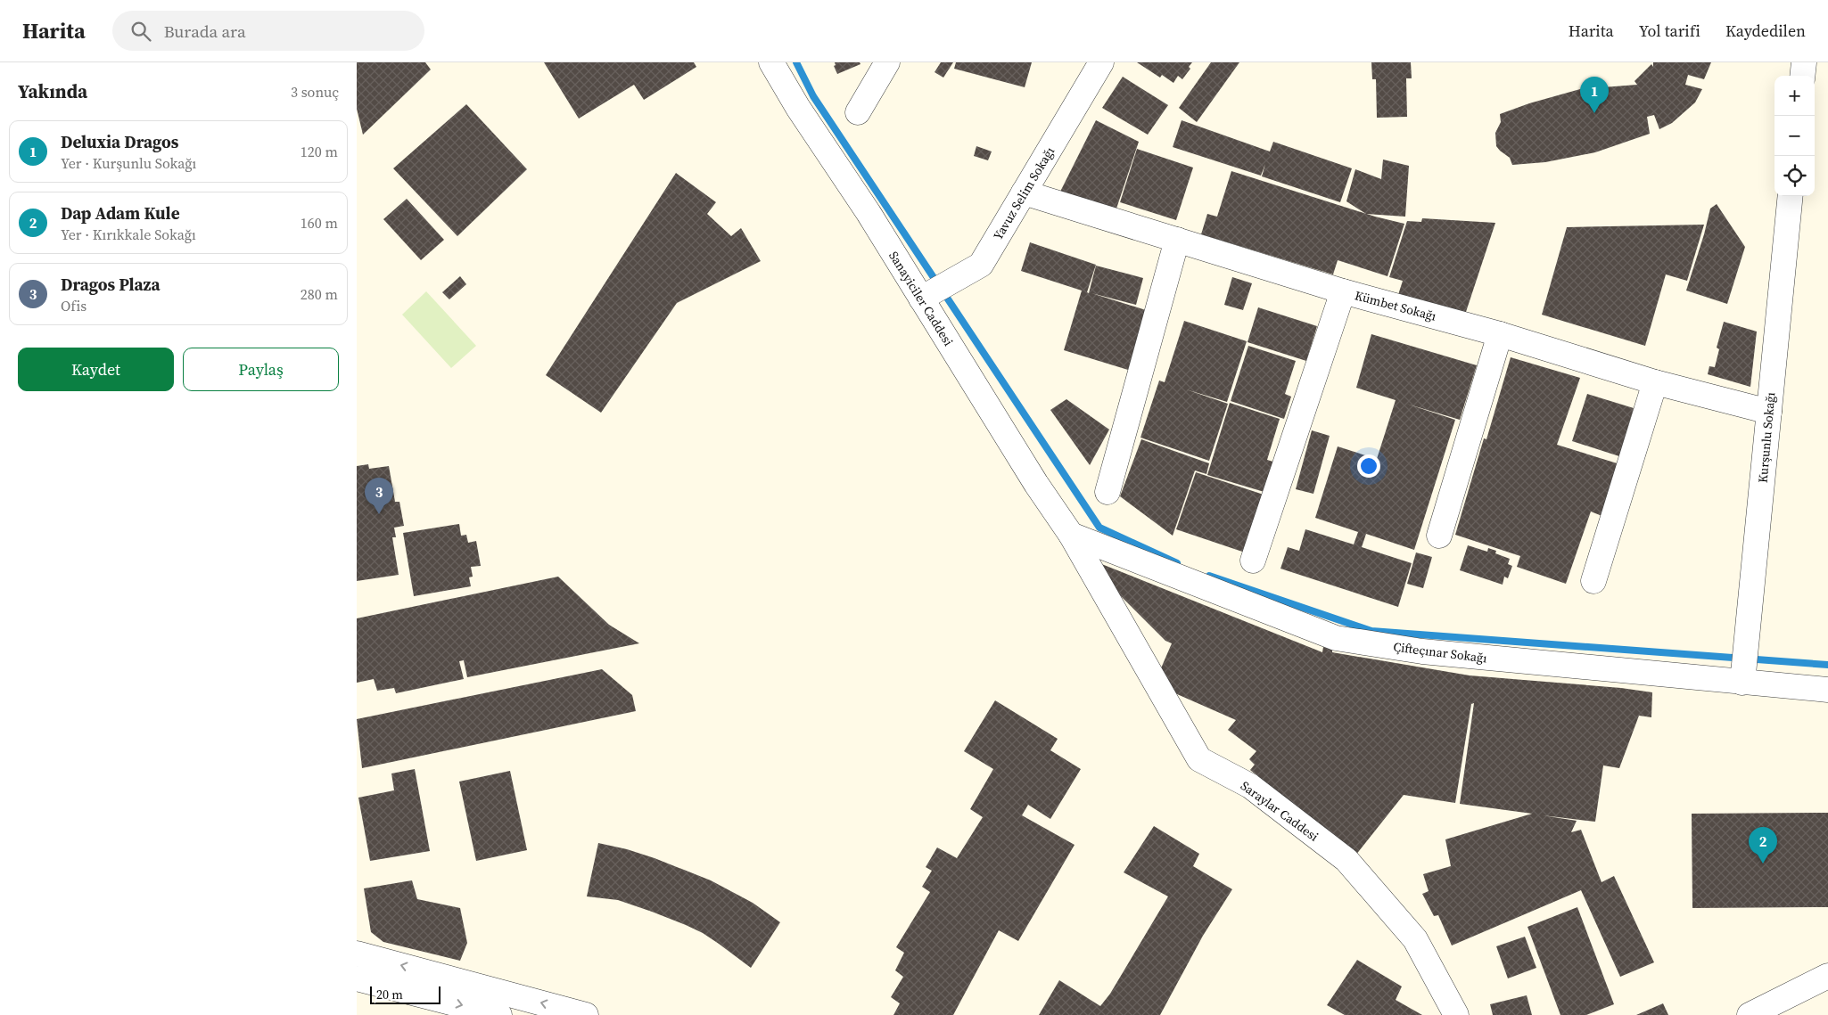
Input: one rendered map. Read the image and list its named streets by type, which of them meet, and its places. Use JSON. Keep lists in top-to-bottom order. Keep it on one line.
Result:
{"streets":{"street":["Yavuz Selim Sokağı","Sanayiciler Caddesi","Kümbet Sokağı","Kurşunlu Sokağı","Çifteçınar Sokağı","Saraylar Caddesi"]},"crossings":[["Yavuz Selim Sokağı","Sanayiciler Caddesi"],["Yavuz Selim Sokağı","Kümbet Sokağı"],["Sanayiciler Caddesi","Çifteçınar Sokağı"],["Sanayiciler Caddesi","Saraylar Caddesi"],["Kümbet Sokağı","Kurşunlu Sokağı"],["Kurşunlu Sokağı","Çifteçınar Sokağı"],["Çifteçınar Sokağı","Saraylar Caddesi"]],"scale_bar":"20 m","page":{"header":"Harita","search":"Burada ara","nav":["Harita","Yol tarifi","Kaydedilen"],"heading":["Yakında","3 sonuç"],"map_buttons":["+","−"],"pins":["1","3","2"],"list":[{"mark":"1","name":"Deluxia Dragos","note":"Yer · Kurşunlu Sokağı","value":"120 m"},{"mark":"2","name":"Dap Adam Kule","note":"Yer · Kırıkkale Sokağı","value":"160 m"},{"mark":"3","name":"Dragos Plaza","note":"Ofis","value":"280 m"}],"buttons":["Kaydet","Paylaş"],"scale":"20 m"}}
